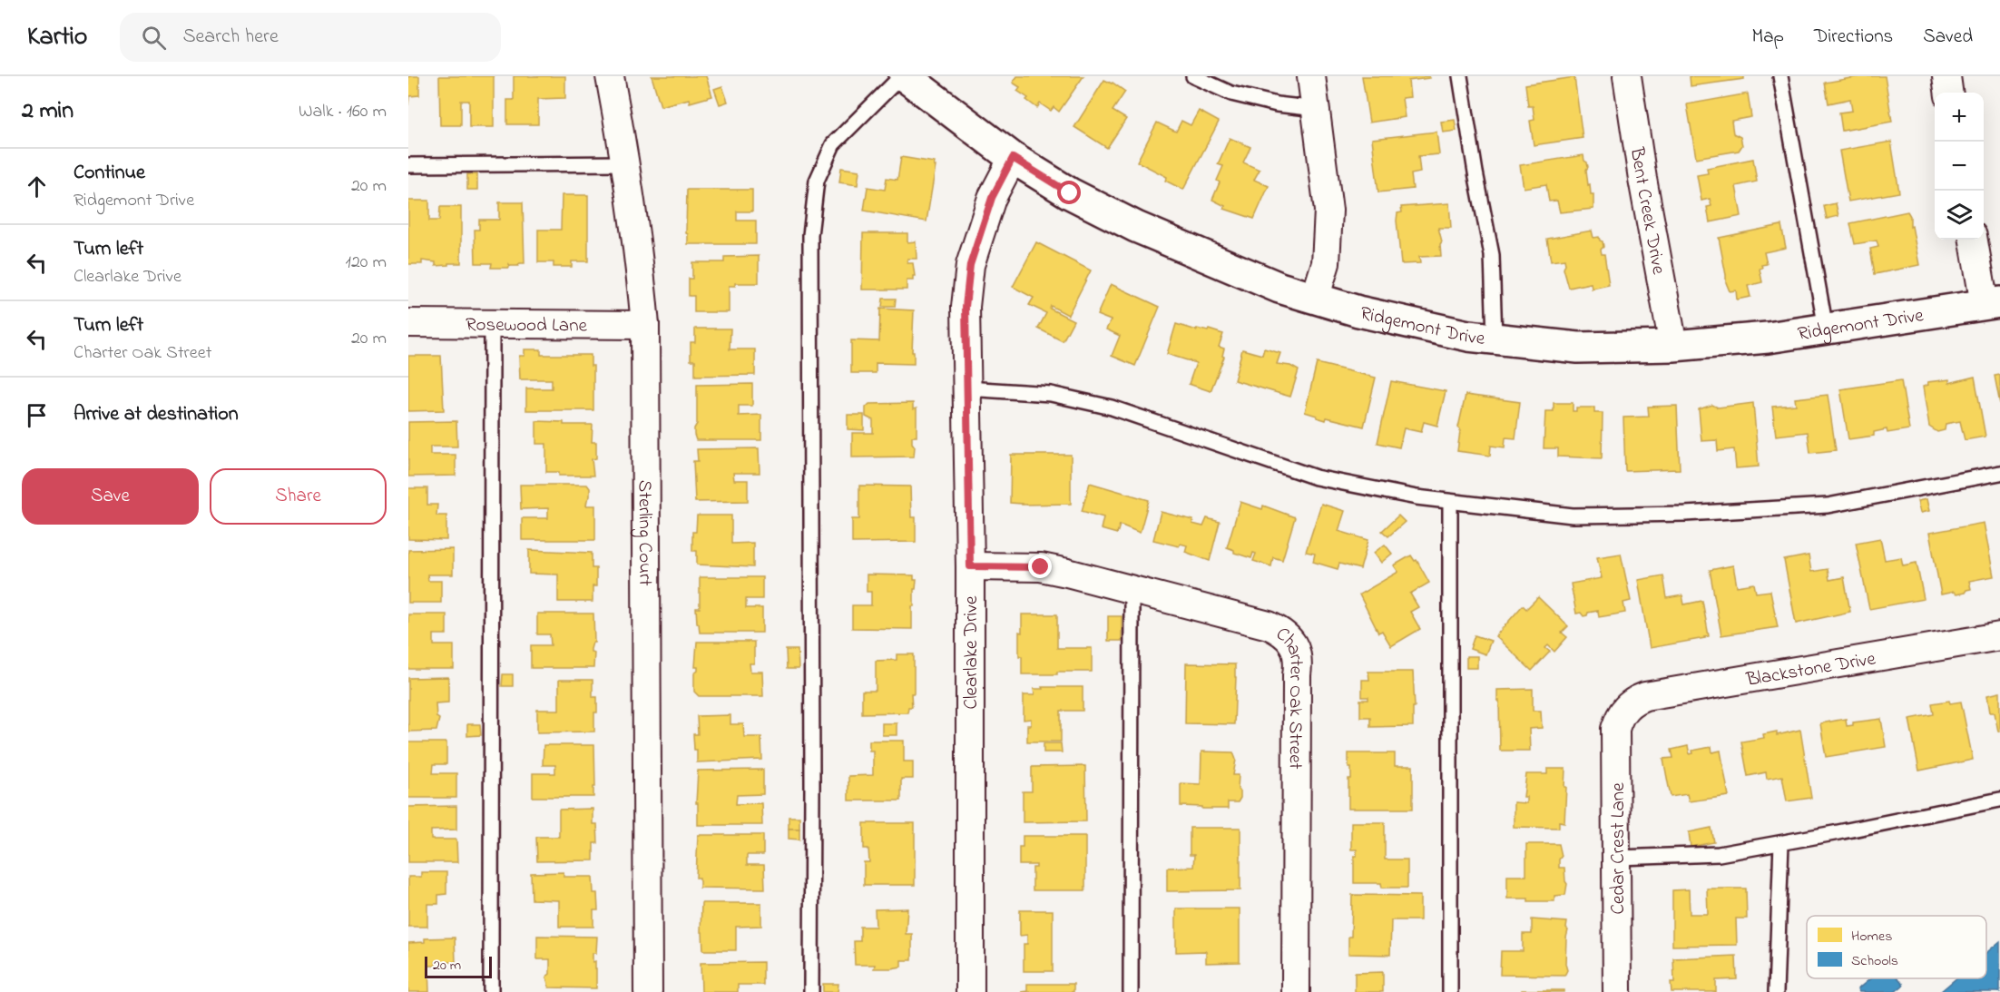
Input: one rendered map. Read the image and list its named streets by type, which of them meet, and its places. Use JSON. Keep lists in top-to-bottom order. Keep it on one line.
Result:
{"streets":{"street":["Bent Creek Drive","Rosewood Lane","Ridgemont Drive","Sterling Court","Clearlake Drive","Blackstone Drive","Charter Oak Street","Cedar Crest Lane"]},"crossings":[["Bent Creek Drive","Ridgemont Drive"],["Rosewood Lane","Sterling Court"],["Ridgemont Drive","Clearlake Drive"],["Clearlake Drive","Charter Oak Street"],["Blackstone Drive","Cedar Crest Lane"]],"legend":["Homes","Schools"],"scale_bar":"20 m","page":{"header":"Kartio","search":"Search here","nav":["Map","Directions","Saved"],"heading":["2 min","Walk · 160 m"],"map_buttons":["+","−"],"list":[["Continue","Ridgemont Drive","20 m"],["Turn left","Clearlake Drive","120 m"],["Turn left","Charter Oak Street","20 m"],"Arrive at destination"],"buttons":["Save","Share"],"scale":"20 m"}}
